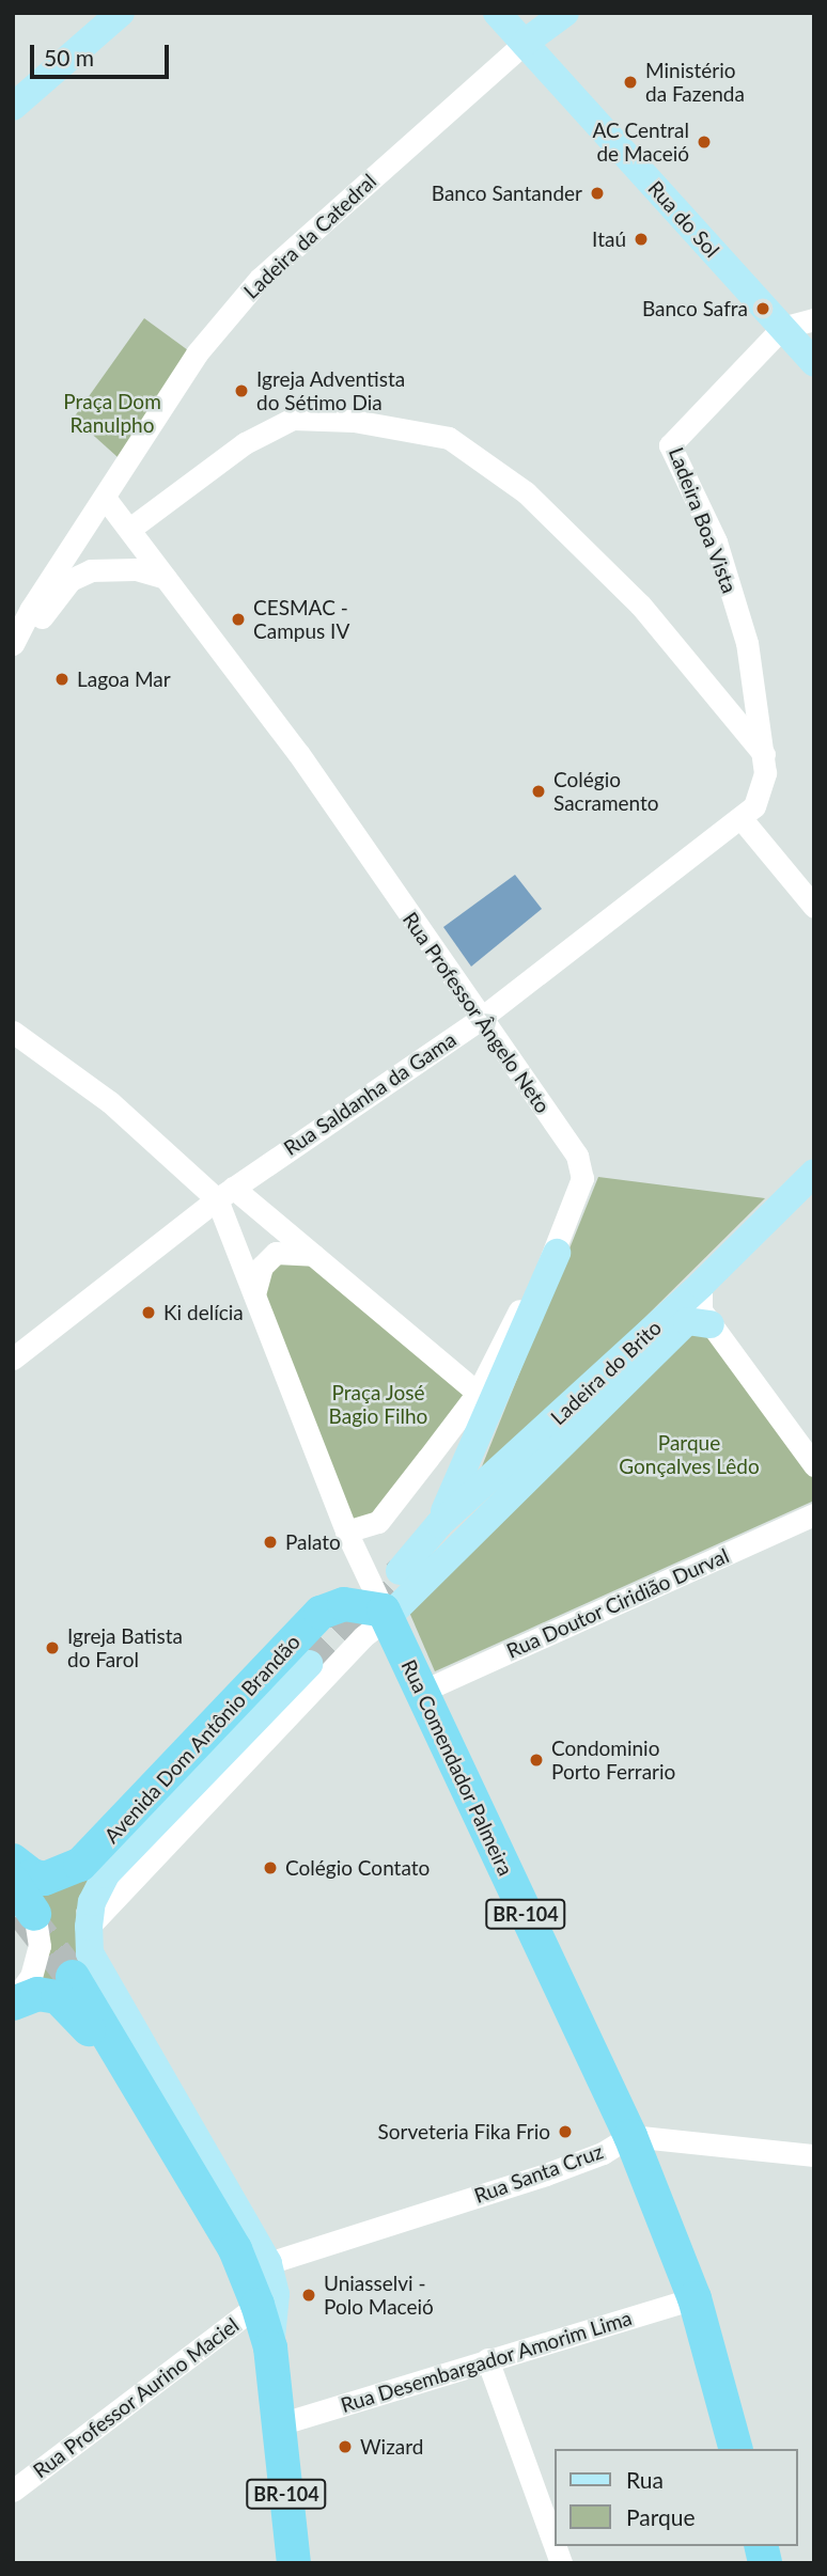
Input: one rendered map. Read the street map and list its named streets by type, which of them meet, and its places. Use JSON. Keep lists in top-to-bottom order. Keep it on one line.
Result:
{"streets":{"highway":["Avenida Dom Antônio Brandão","Rua Comendador Palmeira","BR-104"],"main road":["Rua do Sol","Ladeira do Brito"],"street":["Ladeira da Catedral","Ladeira Boa Vista","Rua Professor Ângelo Neto","Rua Saldanha da Gama","Rua Doutor Ciridião Durval","Rua Santa Cruz","Rua Desembargador Amorim Lima","Rua Professor Aurino Maciel"]},"crossings":[["Rua do Sol","Ladeira da Catedral"],["Rua do Sol","Ladeira Boa Vista"],["Ladeira da Catedral","Rua Professor Ângelo Neto"],["Ladeira Boa Vista","Rua Saldanha da Gama"],["Rua Professor Ângelo Neto","Rua Saldanha da Gama"],["Rua Professor Ângelo Neto","Rua Comendador Palmeira"],["Rua Saldanha da Gama","Rua Comendador Palmeira"],["Ladeira do Brito","Avenida Dom Antônio Brandão"],["Ladeira do Brito","Rua Comendador Palmeira"],["Rua Doutor Ciridião Durval","Rua Comendador Palmeira"],["Avenida Dom Antônio Brandão","Rua Comendador Palmeira"],["Rua Comendador Palmeira","Rua Santa Cruz"],["Rua Comendador Palmeira","Rua Desembargador Amorim Lima"],["BR-104","Rua Desembargador Amorim Lima"],["BR-104","Rua Professor Aurino Maciel"]],"parks":["Praça Dom Ranulpho","Praça José Bagio Filho","Parque Gonçalves Lêdo"],"places":["Ministério da Fazenda","AC Central de Maceió","Banco Santander","Itaú","Banco Safra","Igreja Adventista do Sétimo Dia","CESMAC - Campus IV","Lagoa Mar","Colégio Sacramento","Ki delícia","Palato","Igreja Batista do Farol","Condominio Porto Ferrario","Colégio Contato","Sorveteria Fika Frio","Uniasselvi - Polo Maceió","Wizard"],"legend":["Rua","Parque"],"scale_bar":"50 m"}
